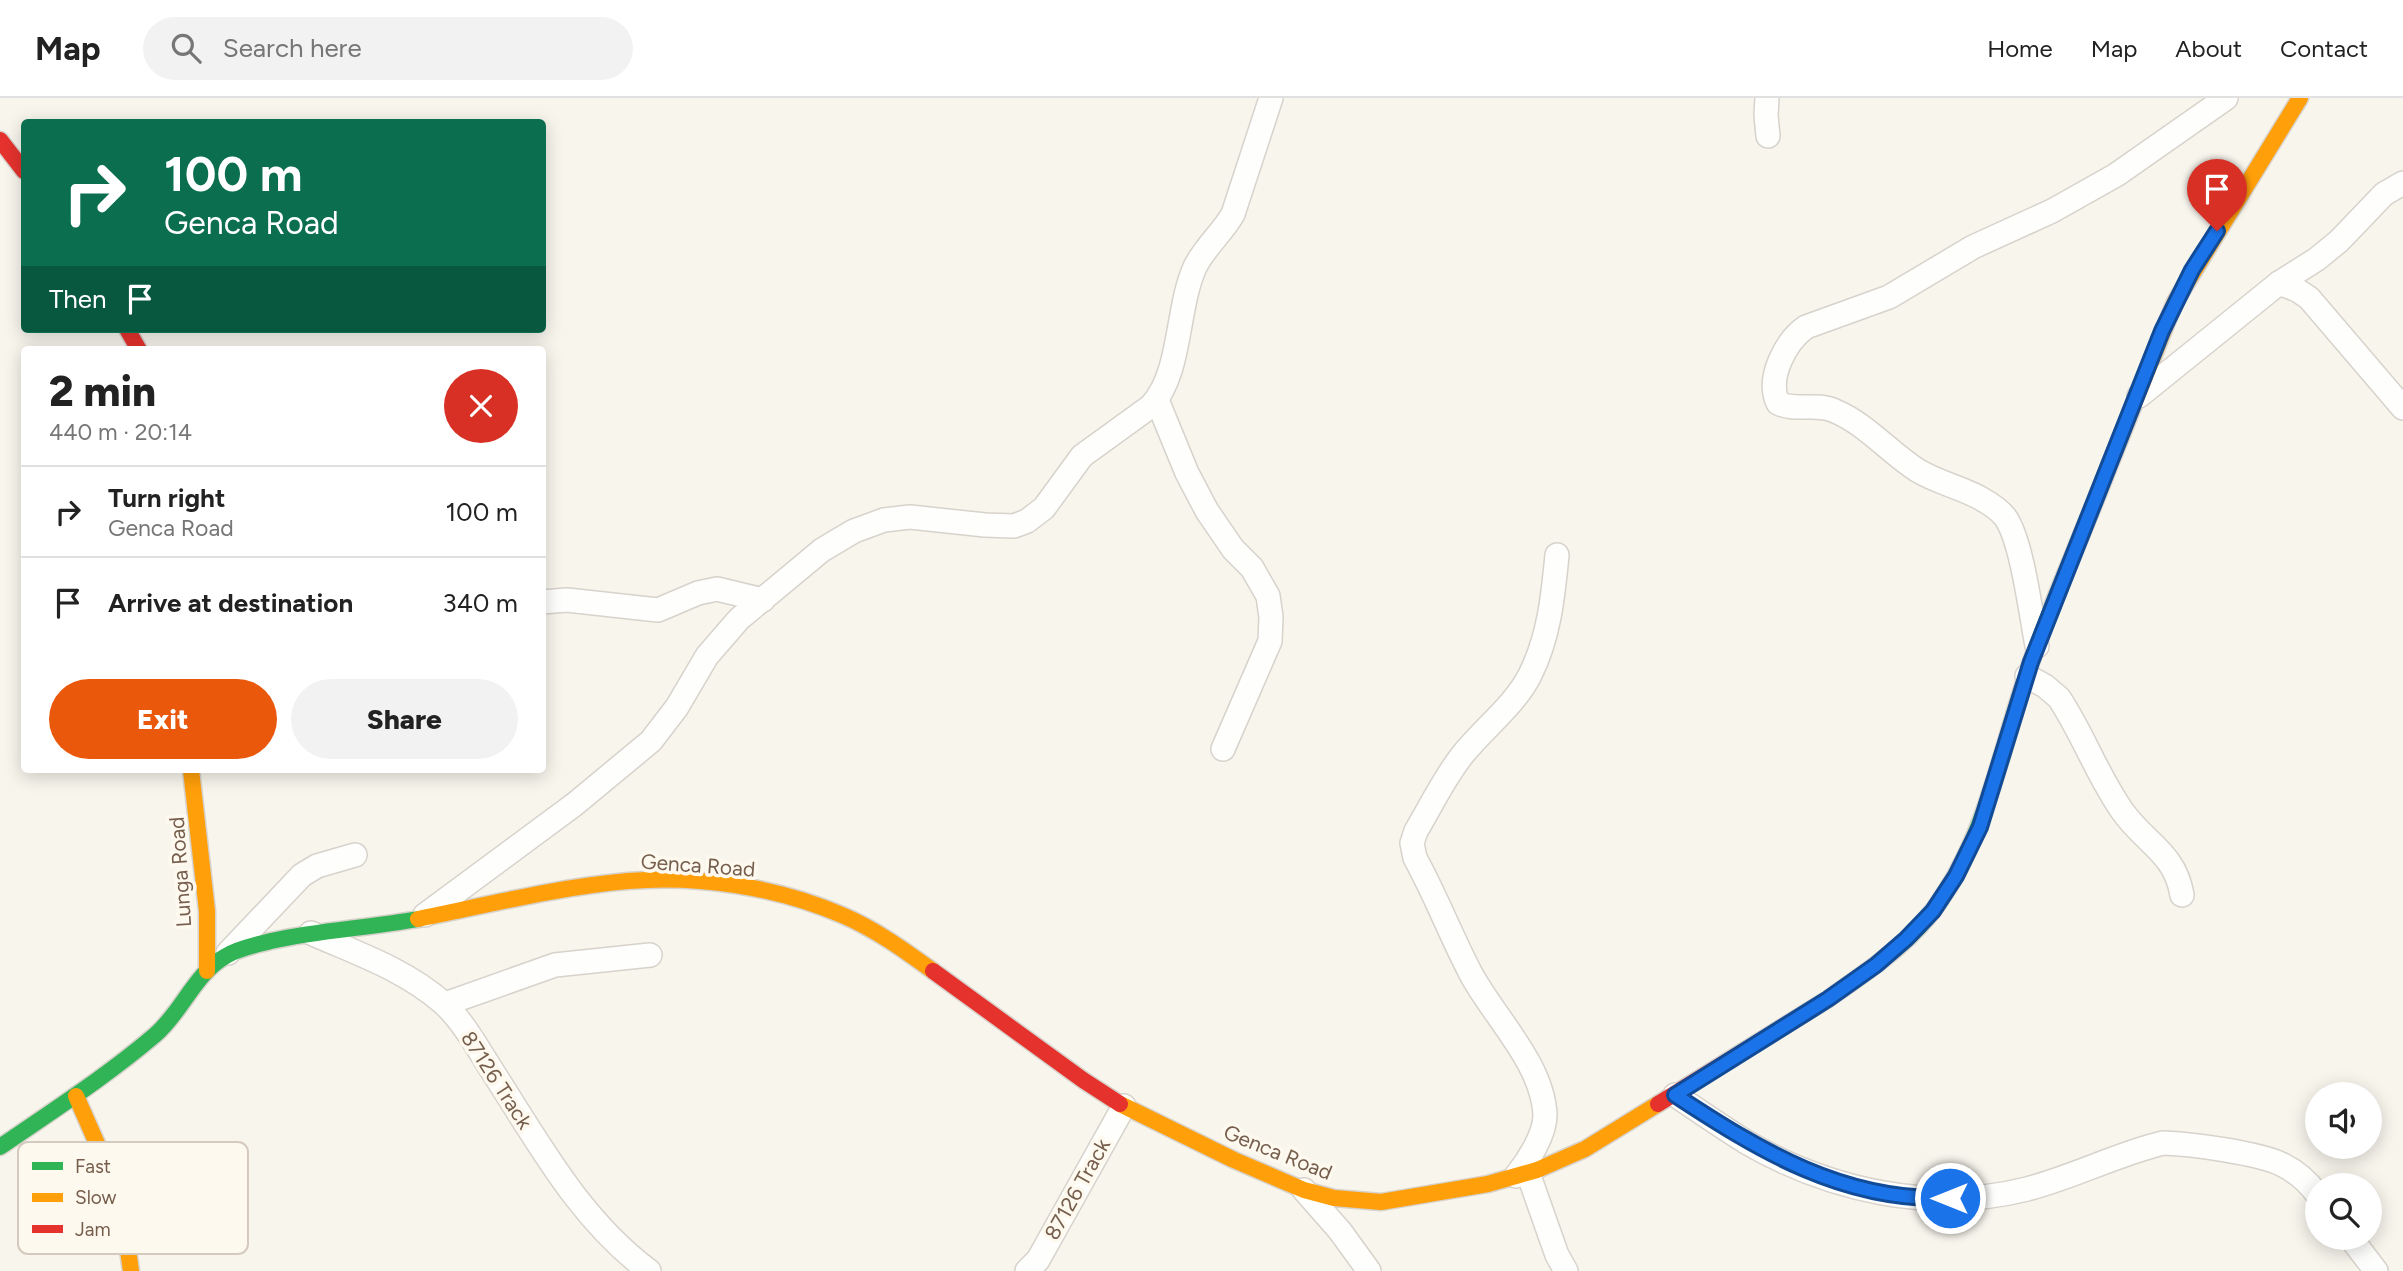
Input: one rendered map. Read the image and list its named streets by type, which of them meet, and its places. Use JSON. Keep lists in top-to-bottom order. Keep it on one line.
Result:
{"streets":{"street":["Genca Road","Lunga Road","87126 Track"]},"crossings":[["Genca Road","Lunga Road"],["Genca Road","87126 Track"]],"legend":["Fast","Slow","Jam"],"page":{"header":"Map","search":"Search here","nav":["Home","Map","About","Contact"],"turn":["100 m","Genca Road"],"then":"Then","heading":["2 min","440 m · 20:14"],"list":[{"name":"Turn right","note":"Genca Road","value":"100 m"},{"name":"Arrive at destination","value":"340 m"}],"buttons":["Exit","Share"]}}
